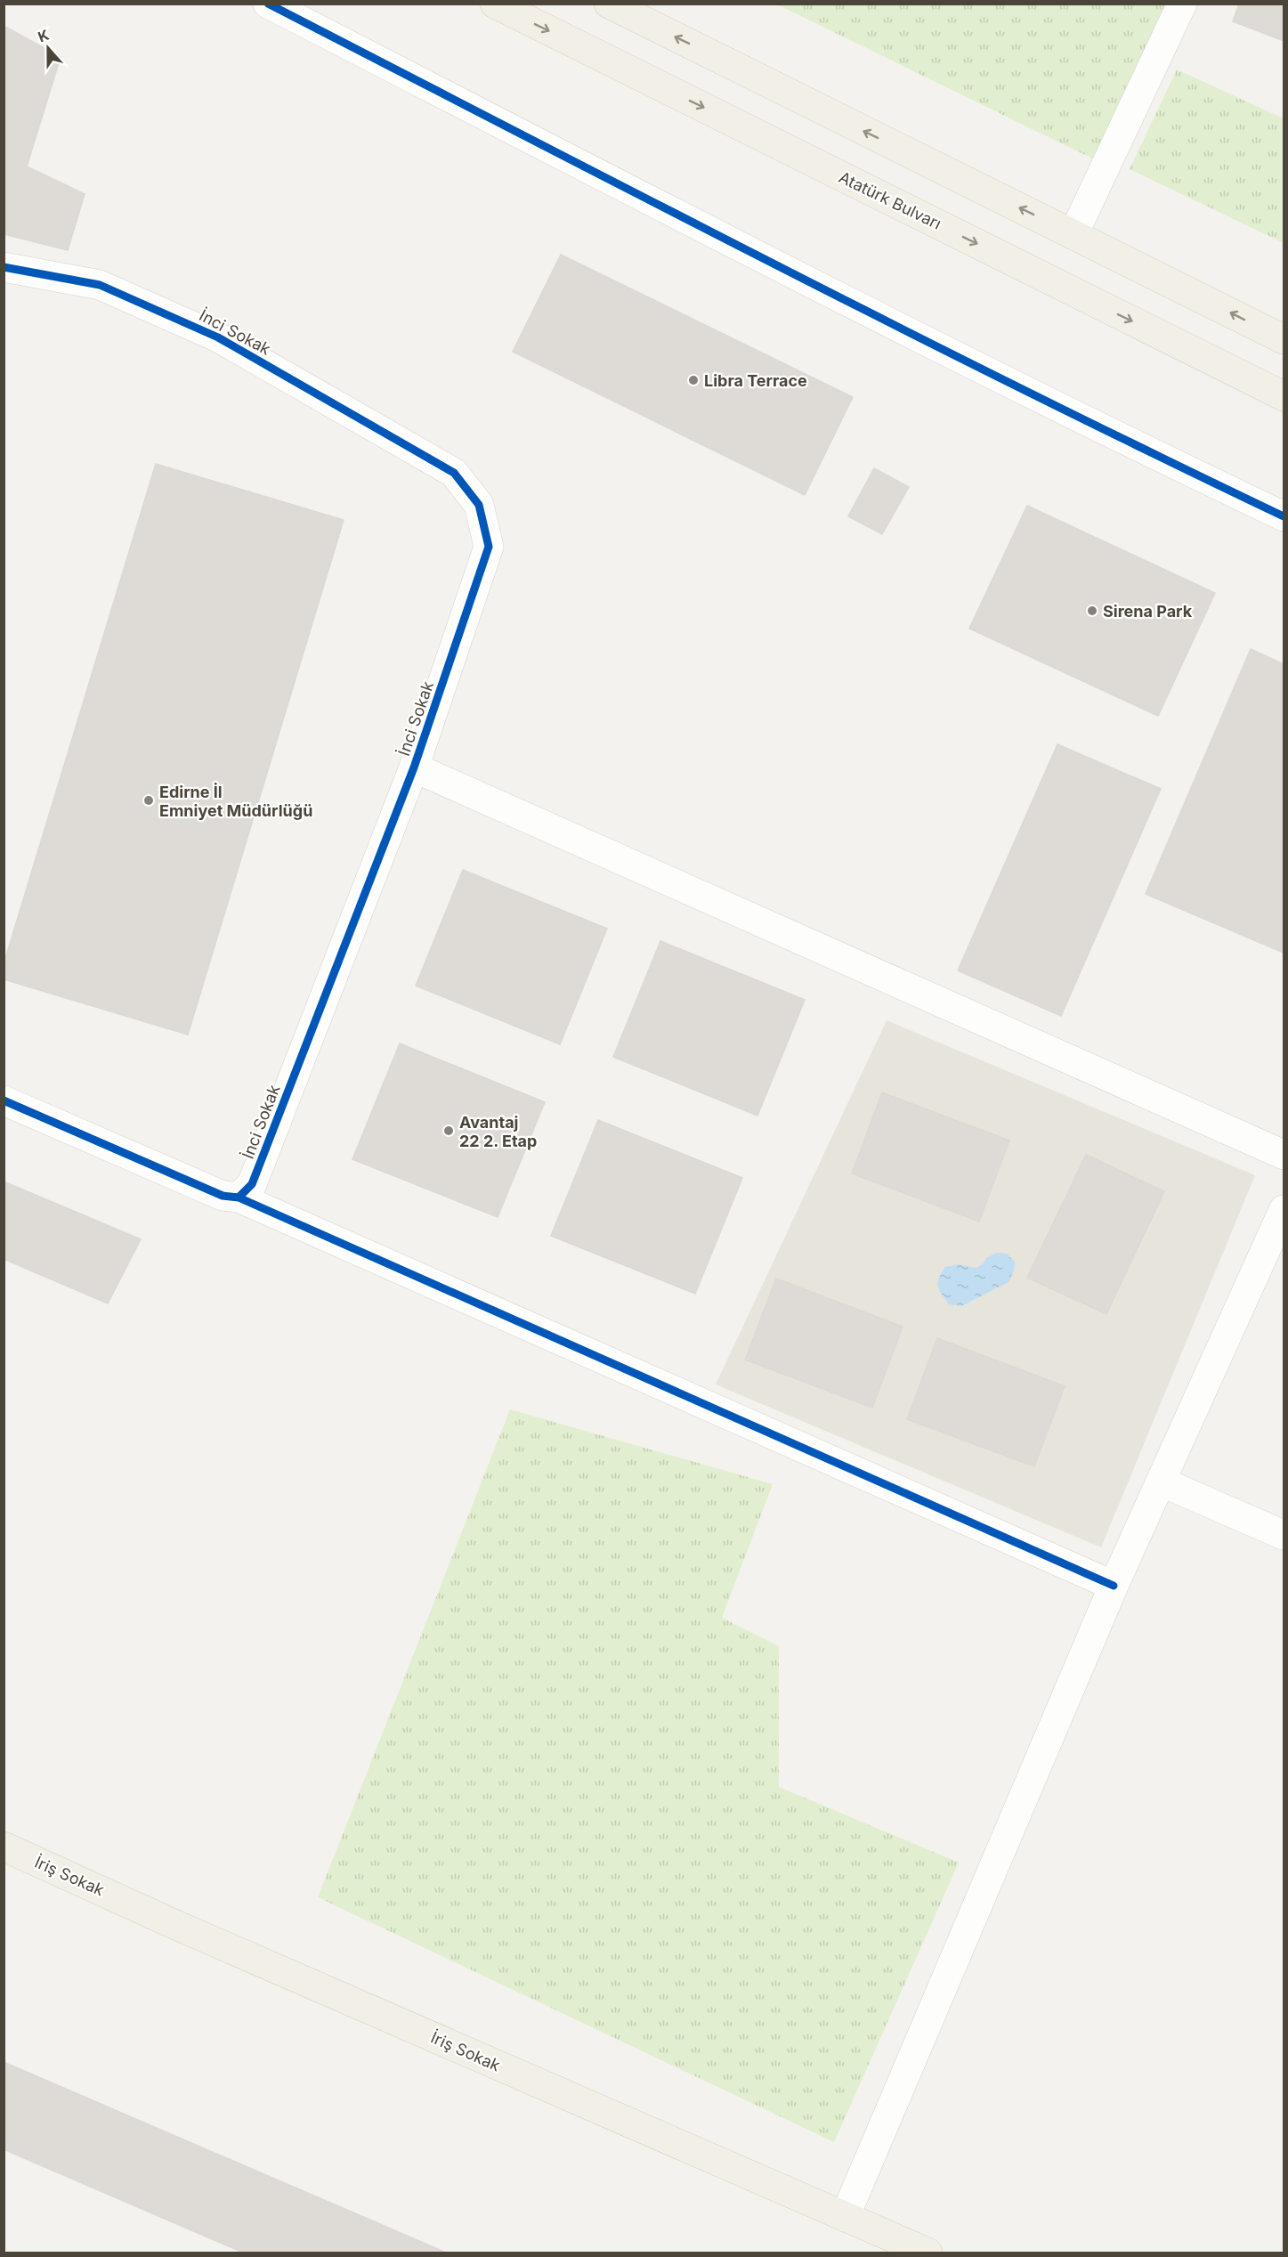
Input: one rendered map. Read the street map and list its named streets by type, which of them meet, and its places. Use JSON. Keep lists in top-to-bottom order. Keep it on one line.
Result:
{"streets":{"main road":["Atatürk Bulvarı","İriş Sokak"],"street":["İnci Sokak"]},"places":["Libra Terrace","Sirena Park","Edirne İl Emniyet Müdürlüğü","Avantaj 22 2. Etap"],"north":"top"}
